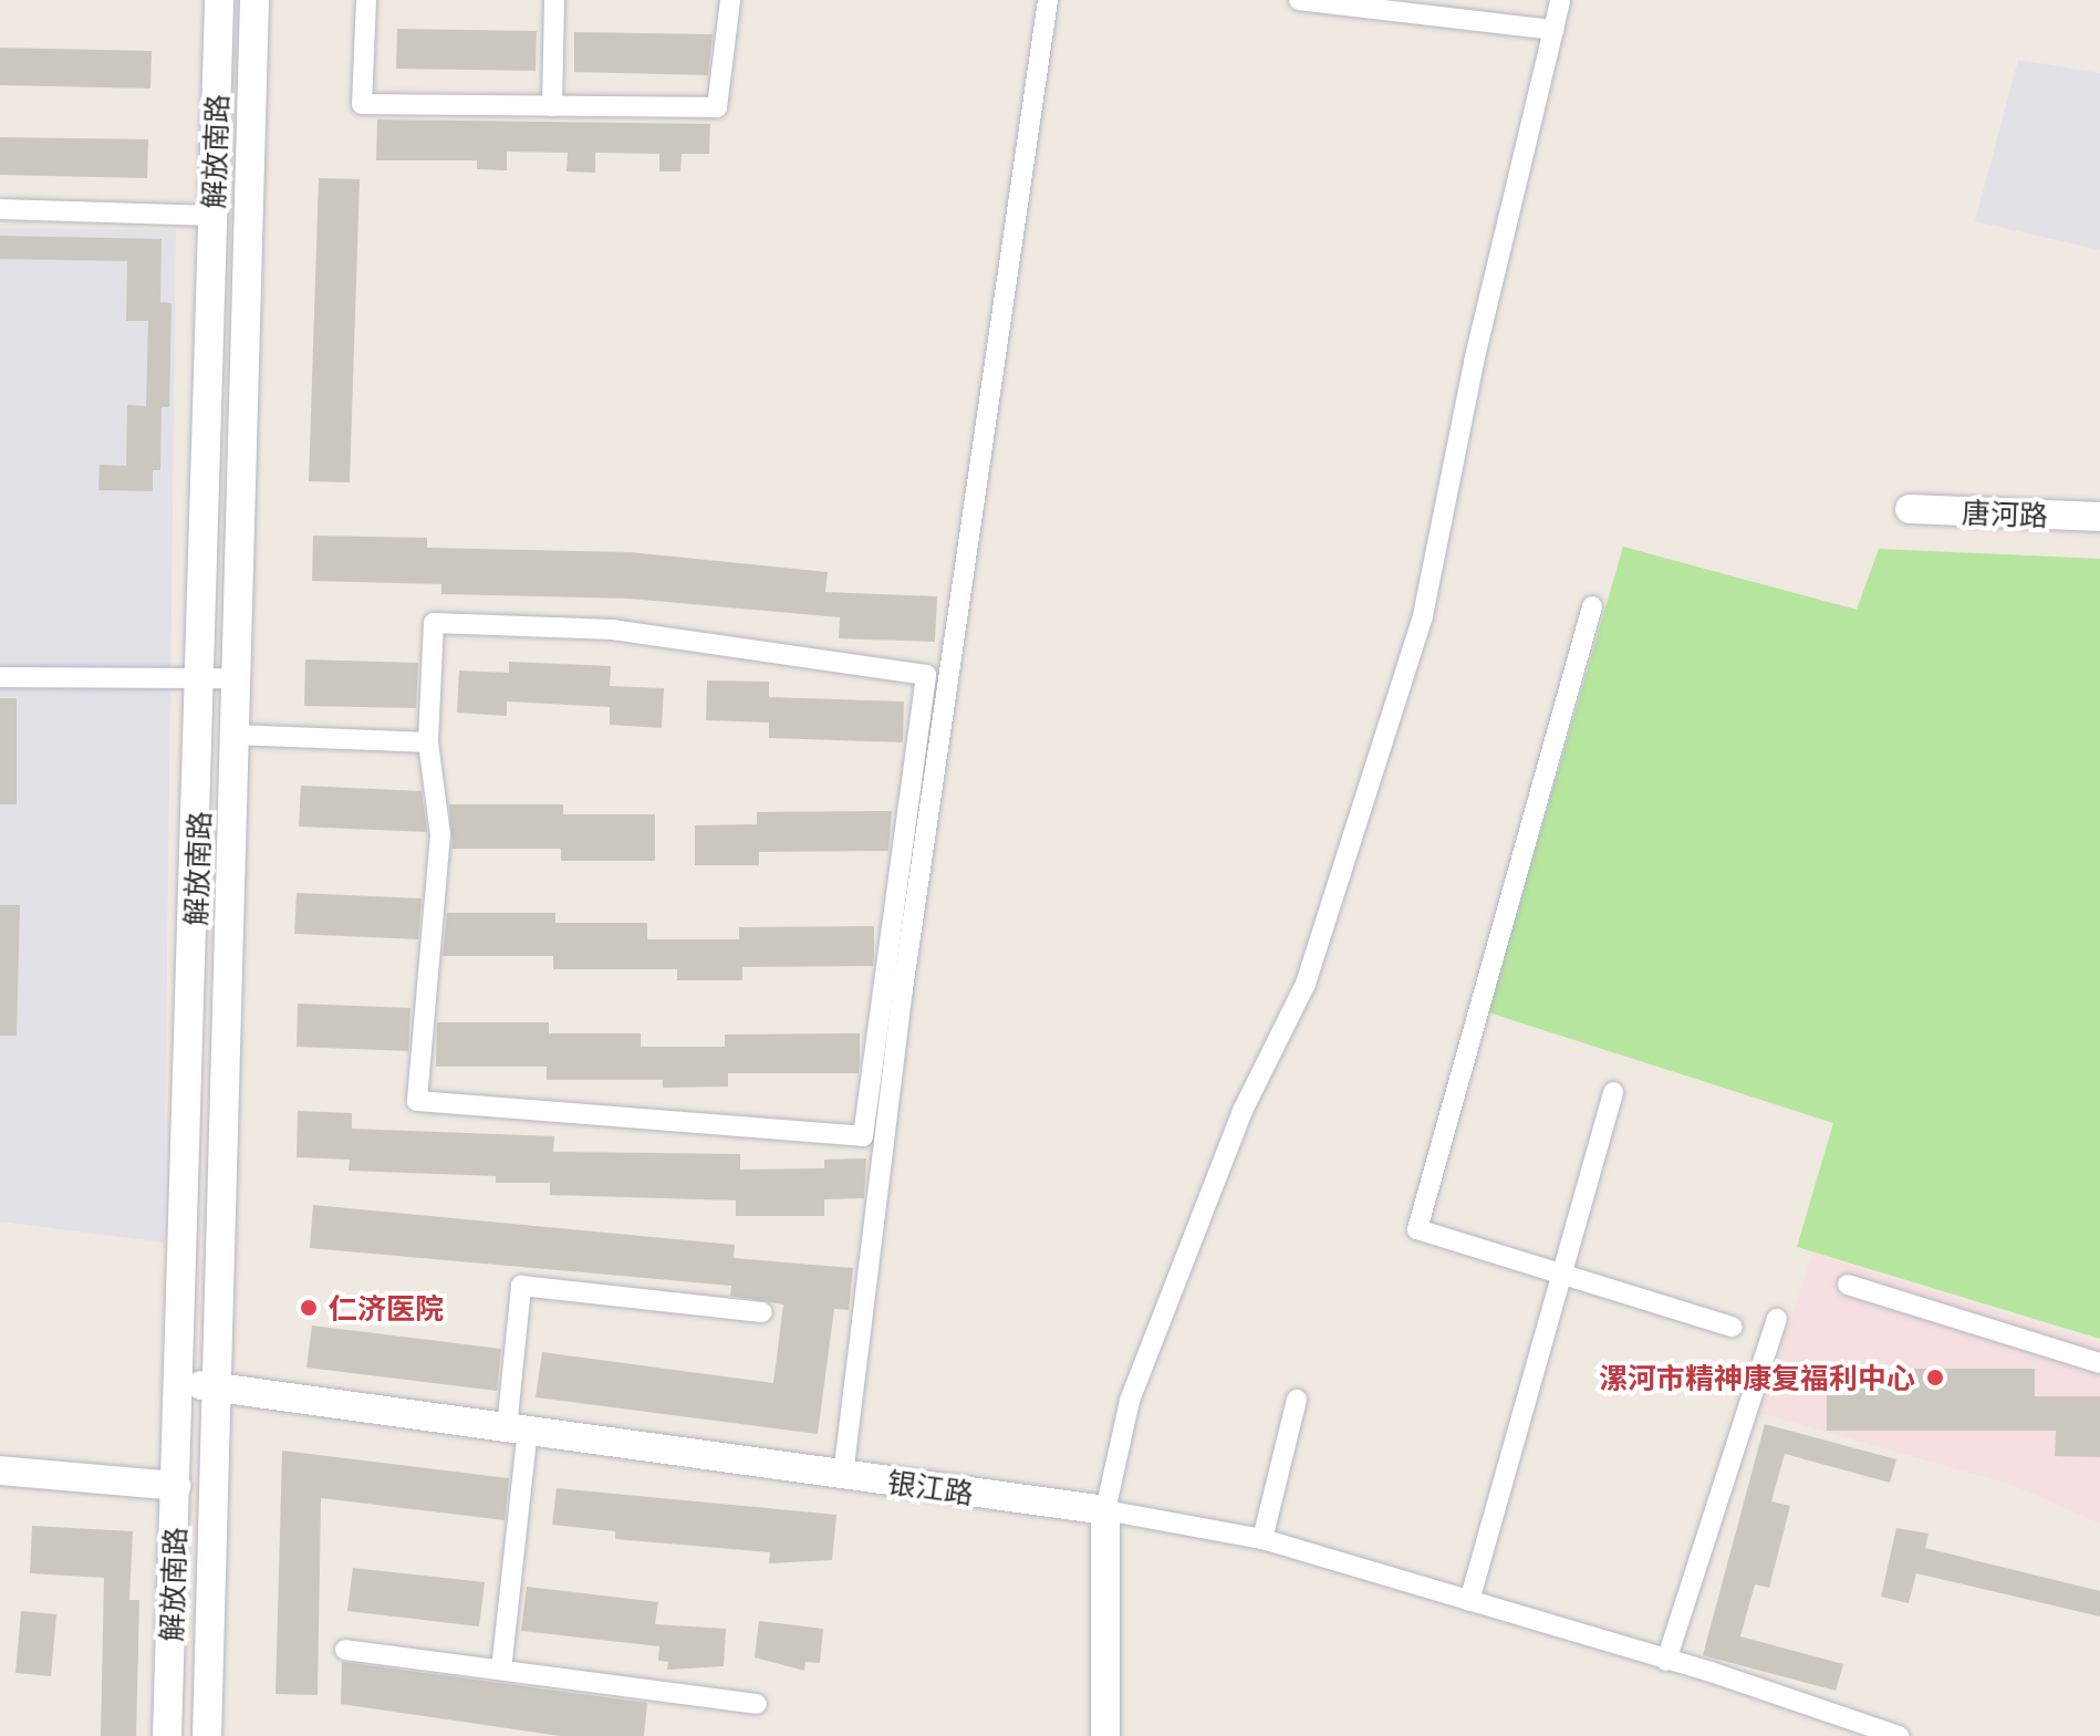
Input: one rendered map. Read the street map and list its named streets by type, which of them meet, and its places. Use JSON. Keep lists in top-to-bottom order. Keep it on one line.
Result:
{"streets":{"main road":["解放南路","唐河路","银江路"]},"crossings":[["解放南路","银江路"]],"places":["仁济医院","漯河市精神康复福利中心"]}
